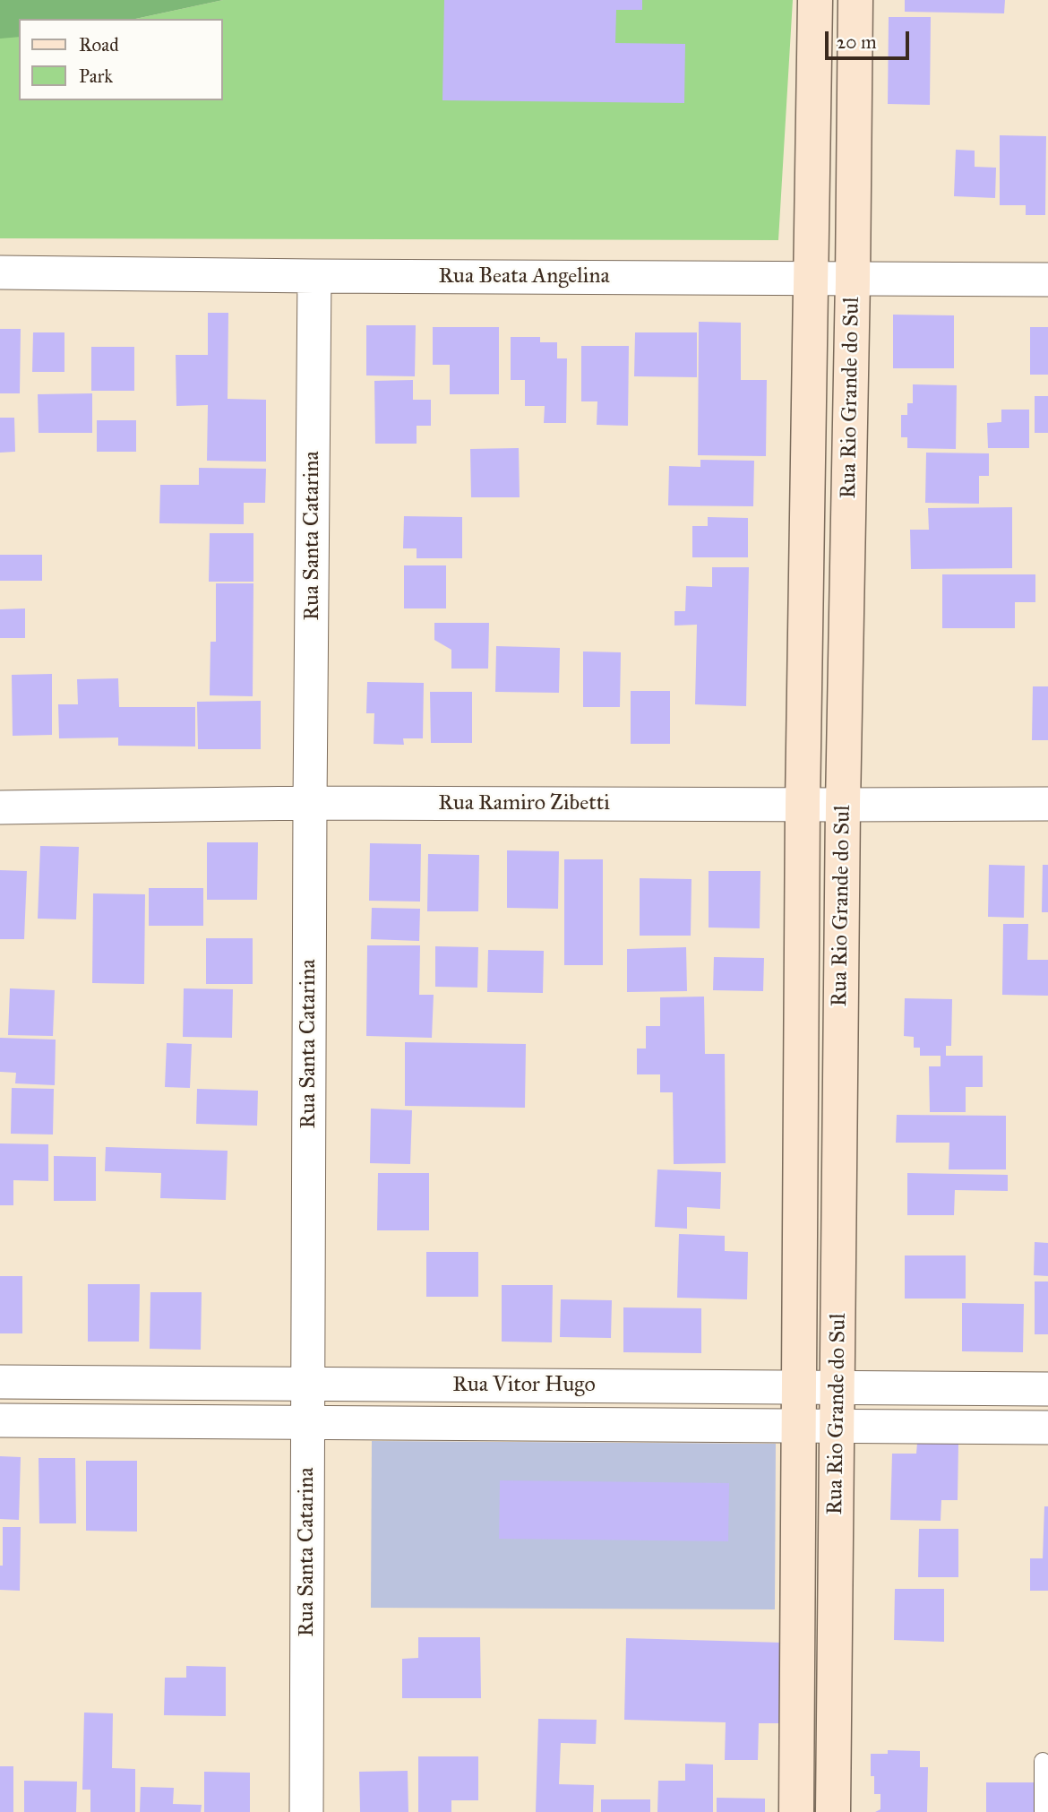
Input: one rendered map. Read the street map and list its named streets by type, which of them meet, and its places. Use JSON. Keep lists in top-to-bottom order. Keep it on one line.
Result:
{"streets":{"street":["Rua Beata Angelina","Rua Rio Grande do Sul","Rua Santa Catarina","Rua Ramiro Zibetti","Rua Vitor Hugo"]},"crossings":[["Rua Beata Angelina","Rua Rio Grande do Sul"],["Rua Beata Angelina","Rua Santa Catarina"],["Rua Rio Grande do Sul","Rua Ramiro Zibetti"],["Rua Rio Grande do Sul","Rua Vitor Hugo"],["Rua Santa Catarina","Rua Ramiro Zibetti"],["Rua Santa Catarina","Rua Vitor Hugo"]],"legend":["Road","Park"],"scale_bar":"20 m"}
